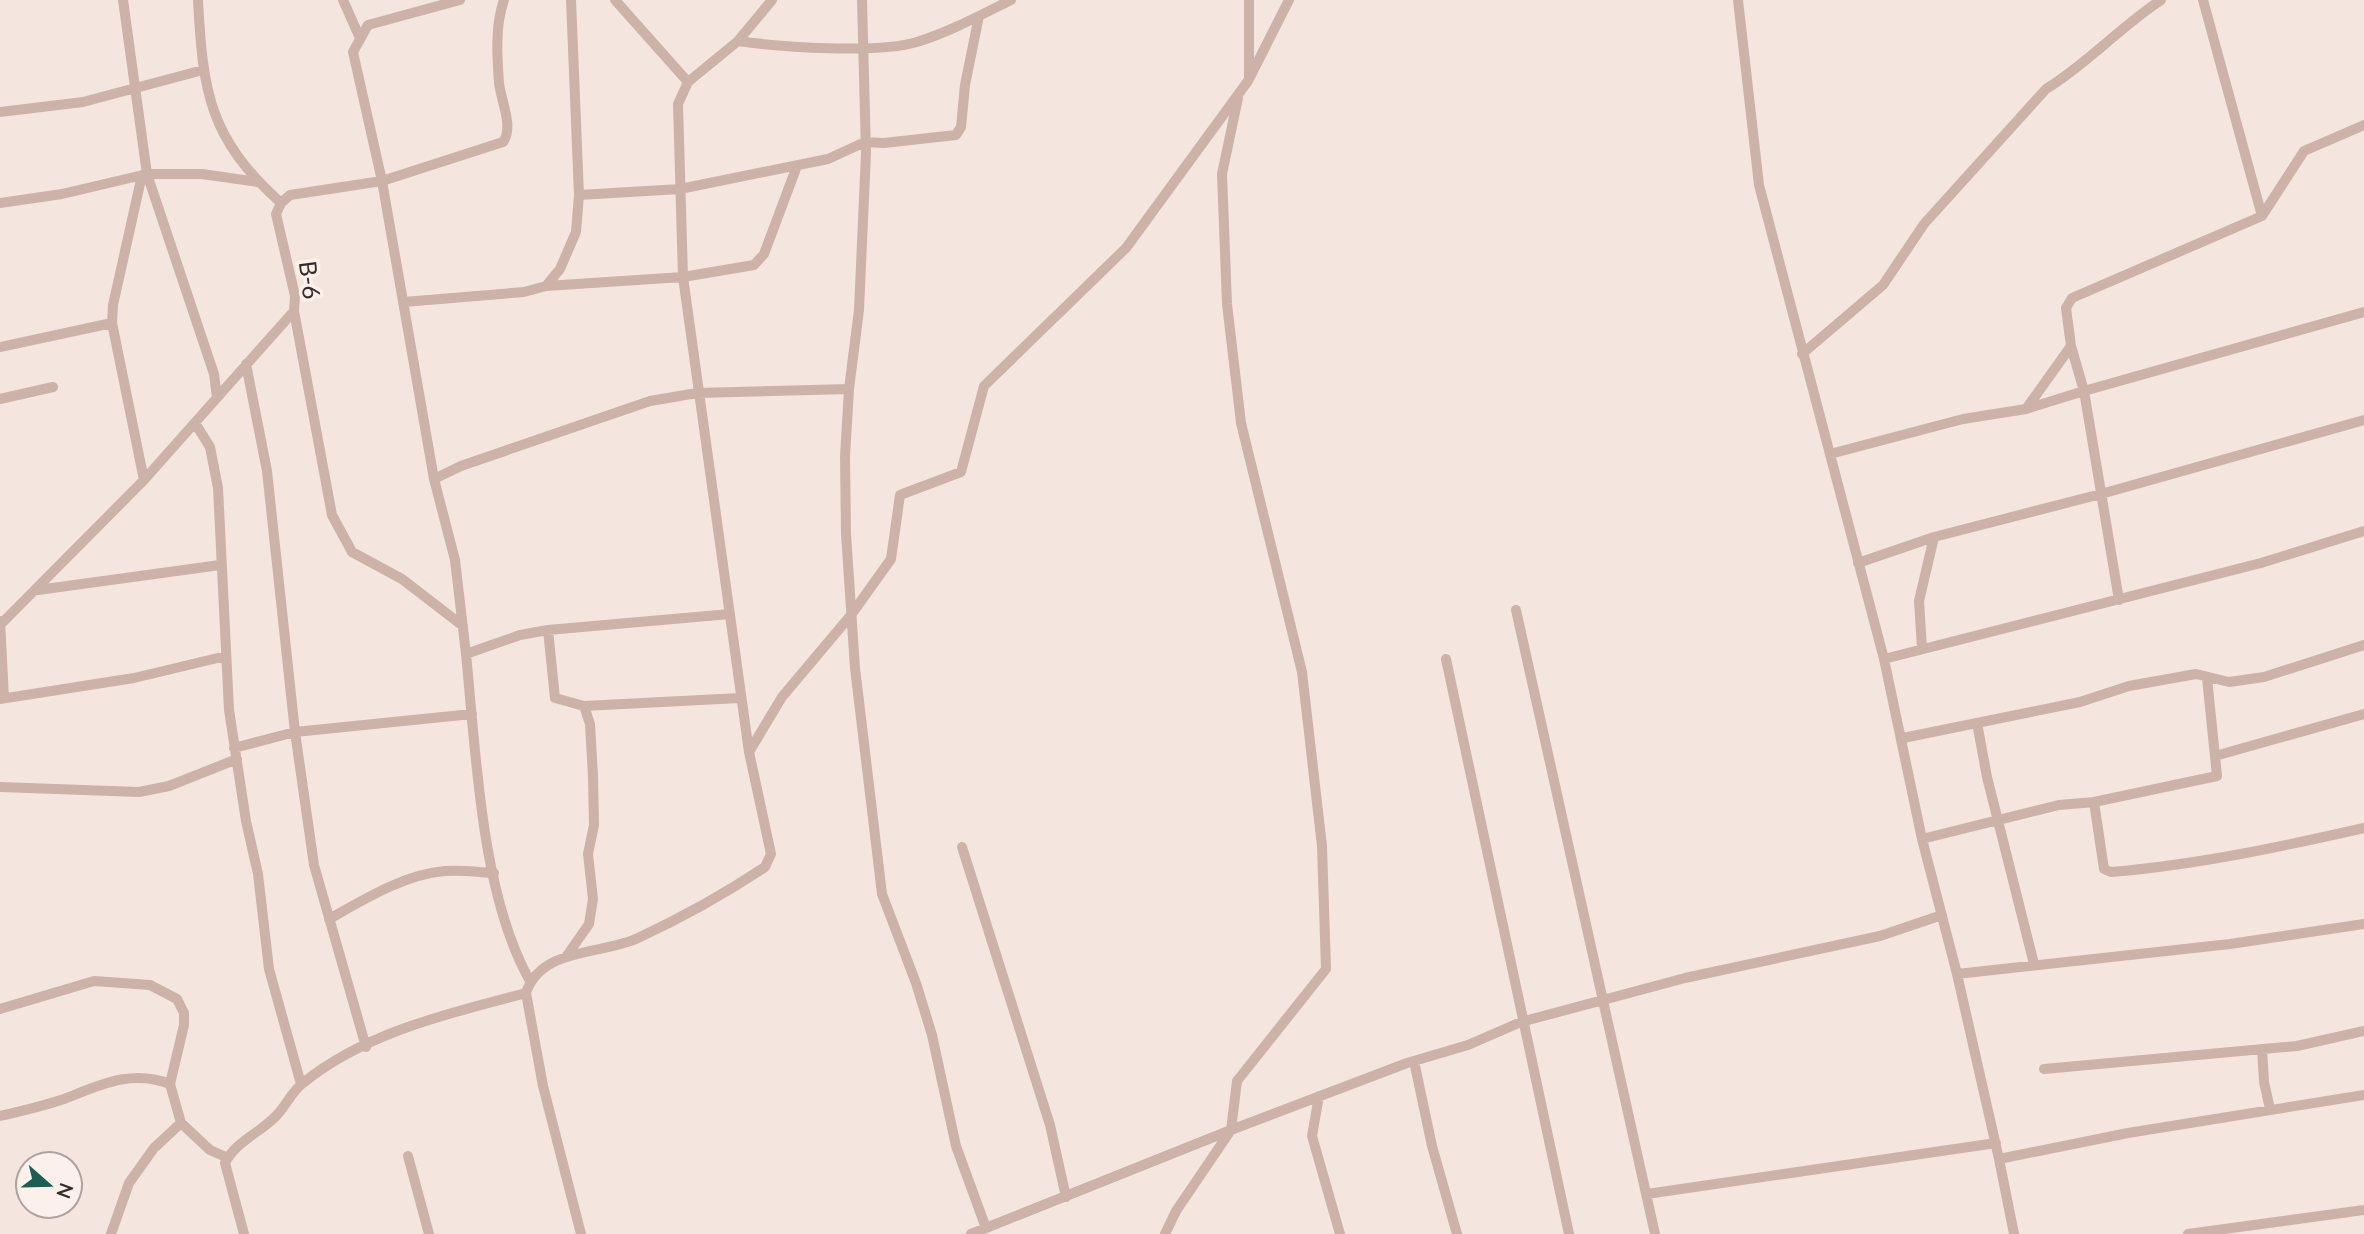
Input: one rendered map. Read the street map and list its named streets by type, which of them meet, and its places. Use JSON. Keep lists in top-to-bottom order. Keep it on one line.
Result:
{"streets":{"street":["B-6"]},"north":"right"}
